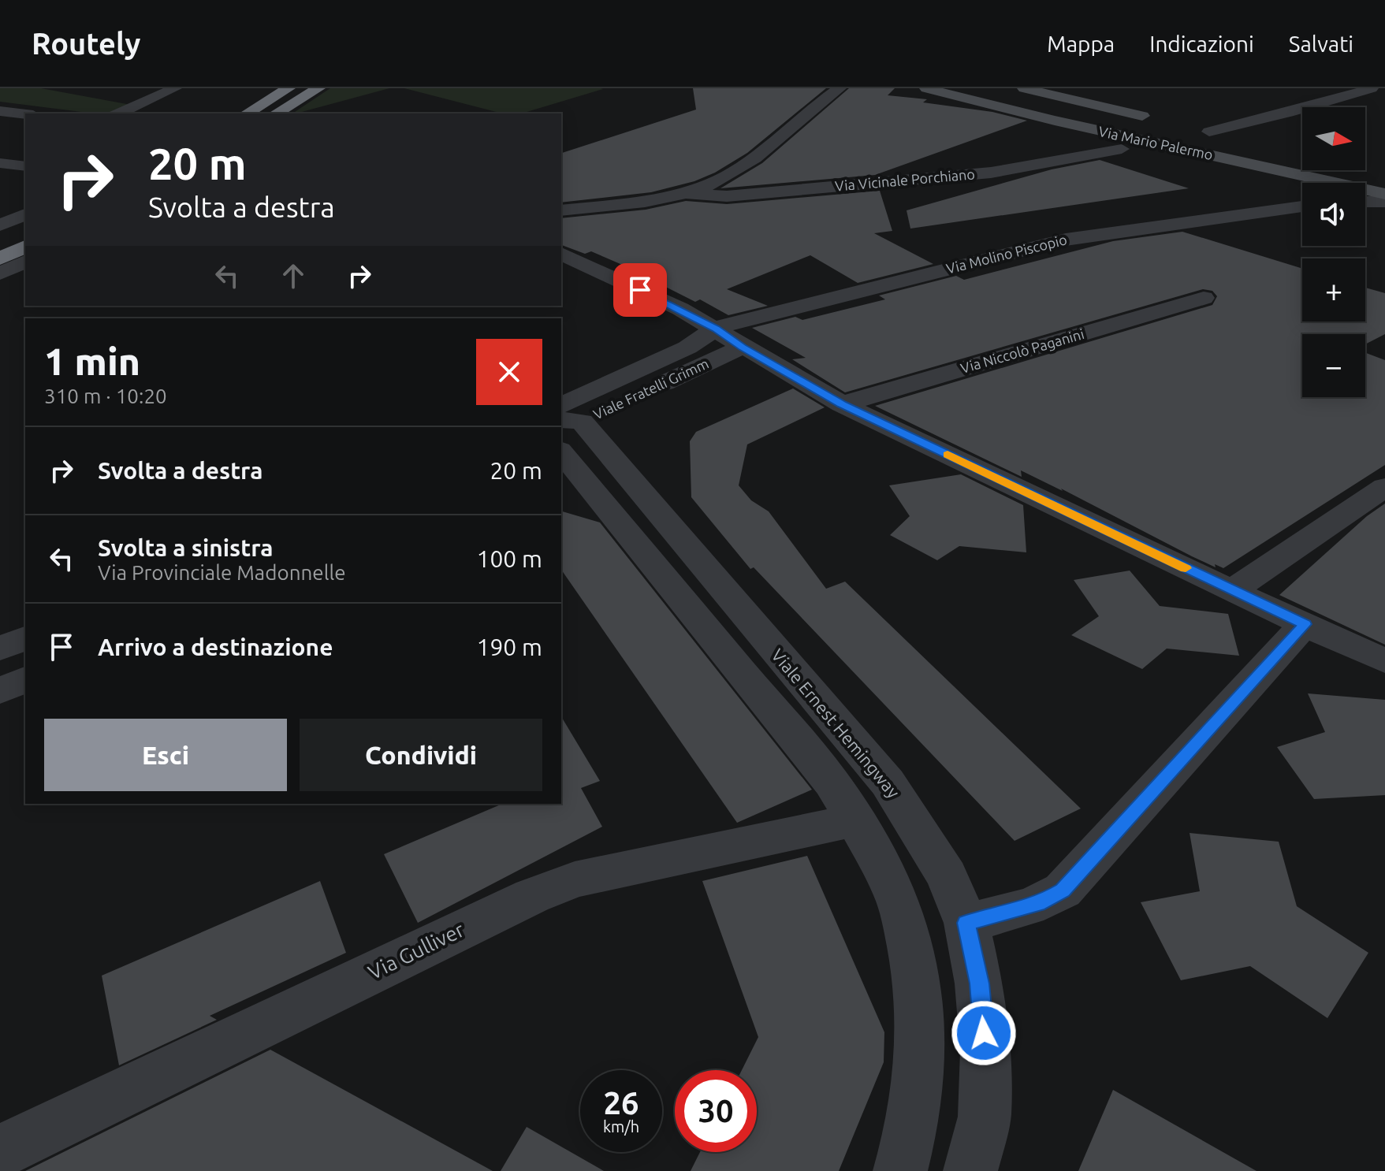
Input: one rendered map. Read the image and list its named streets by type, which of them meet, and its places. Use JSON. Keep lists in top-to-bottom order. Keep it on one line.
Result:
{"streets":{"street":["Via Mario Palermo","Via Vicinale Porchiano","Via Molino Piscopio","Via Niccolò Paganini","Viale Fratelli Grimm","Viale Ernest Hemingway","Via Gulliver"]},"crossings":[["Via Molino Piscopio","Viale Fratelli Grimm"],["Viale Fratelli Grimm","Viale Ernest Hemingway"]],"north":"right","page":{"header":"Routely","nav":["Mappa","Indicazioni","Salvati"],"map_buttons":["+","−"],"turn":["20 m","Svolta a destra"],"heading":["1 min","310 m · 10:20"],"list":[{"name":"Svolta a destra","value":"20 m"},{"name":"Svolta a sinistra","note":"Via Provinciale Madonnelle","value":"100 m"},{"name":"Arrivo a destinazione","value":"190 m"}],"buttons":["Esci","Condividi"],"speed":"26 km/h","limit":"30"}}
